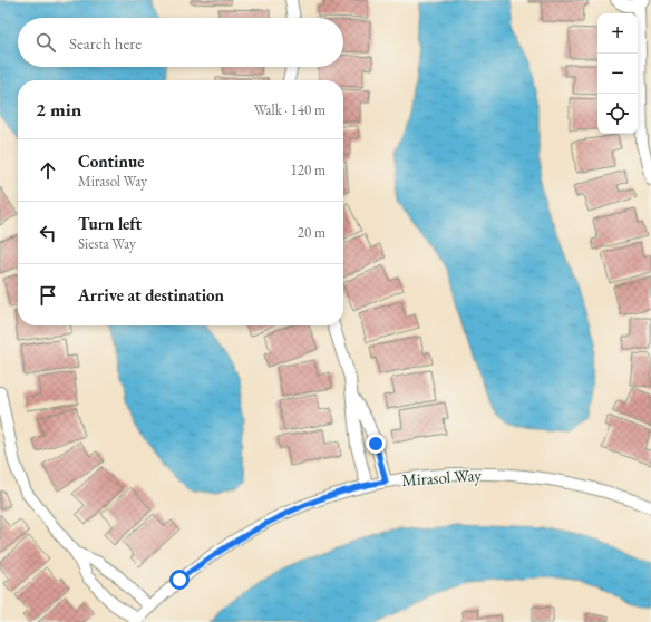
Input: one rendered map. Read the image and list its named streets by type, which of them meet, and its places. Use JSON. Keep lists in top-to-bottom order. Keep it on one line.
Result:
{"streets":{"street":["Mirasol Way"]},"page":{"map_buttons":["+","−"],"search":"Search here","heading":["2 min","Walk · 140 m"],"list":[["Continue","Mirasol Way","120 m"],["Turn left","Siesta Way","20 m"],"Arrive at destination"]}}
